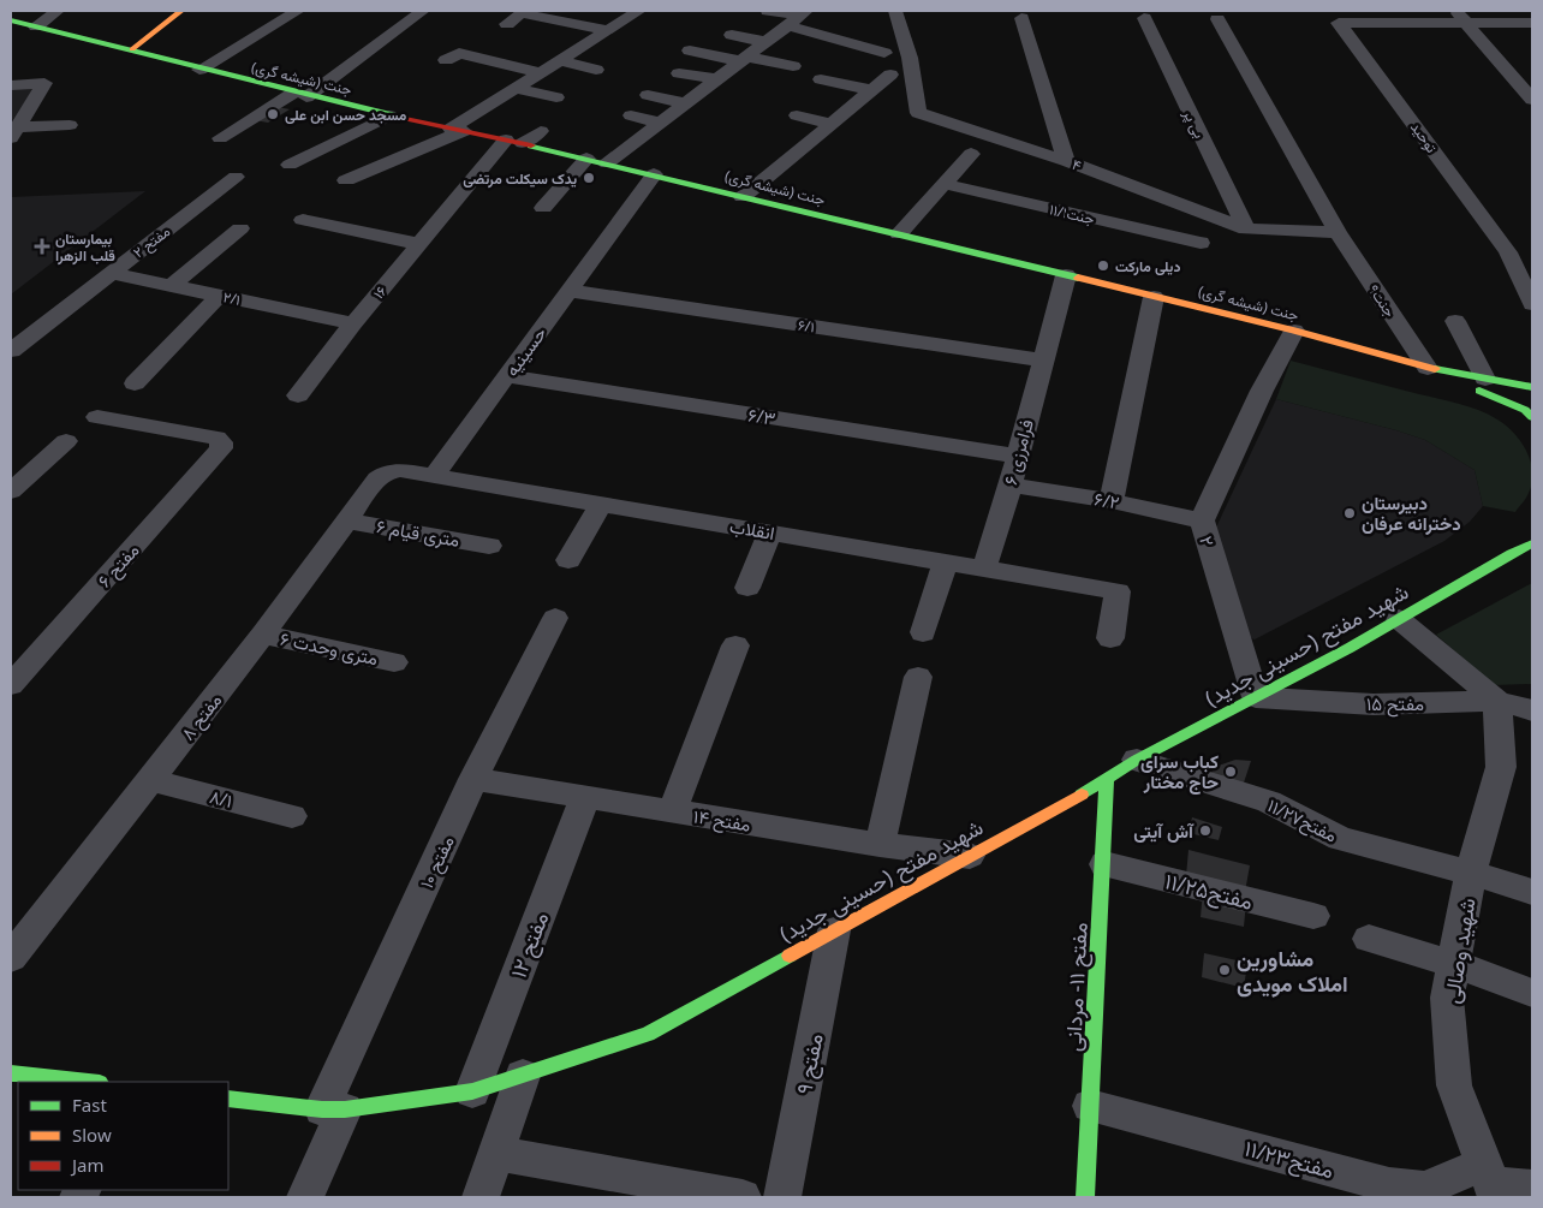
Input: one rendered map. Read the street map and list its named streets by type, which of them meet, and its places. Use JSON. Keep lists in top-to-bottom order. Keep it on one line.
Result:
{"streets":{"street":["جنت (شیشه گری)","بی پر","توحید","۴","جنت۱۱/۱","مفتح ۲","۱۶","۲/۱","جنت۹","۶/۱","حسینیه","۶/۳","فرامرزی ۶","۶/۲","انقلاب","۶ متری قیام","۲","مفتح ۶","شهید مفتح (حسینی جدید)","۶ متری وحدت","مفتح ۱۵","مفتح ۸","۸/۱","مفتح ۱۴","مفتح۱۱/۲۷","مفتح ۱۰","مفتح۱۱/۲۵","مفتح ۱۲","شهید وصالی","مفتح ۱۱- مردانی","مفتح ۹","مفتح۱۱/۲۳"]},"crossings":[["جنت (شیشه گری)","۱۶"],["جنت (شیشه گری)","جنت۹"],["جنت (شیشه گری)","حسینیه"],["جنت (شیشه گری)","فرامرزی ۶"],["جنت (شیشه گری)","۲"],["بی پر","۴"],["۴","جنت۹"],["مفتح ۲","۲/۱"],["۱۶","۲/۱"],["۶/۱","حسینیه"],["۶/۱","فرامرزی ۶"],["حسینیه","۶/۳"],["حسینیه","انقلاب"],["۶/۳","فرامرزی ۶"],["فرامرزی ۶","۶/۲"],["فرامرزی ۶","انقلاب"],["۶/۲","۲"],["انقلاب","مفتح ۸"],["۶ متری قیام","مفتح ۸"],["۲","شهید مفتح (حسینی جدید)"],["۲","مفتح ۱۵"],["شهید مفتح (حسینی جدید)","مفتح ۱۵"],["شهید مفتح (حسینی جدید)","مفتح ۱۴"],["شهید مفتح (حسینی جدید)","مفتح۱۱/۲۷"],["شهید مفتح (حسینی جدید)","مفتح ۱۰"],["شهید مفتح (حسینی جدید)","مفتح ۱۲"],["شهید مفتح (حسینی جدید)","مفتح ۱۱- مردانی"],["شهید مفتح (حسینی جدید)","مفتح ۹"],["۶ متری وحدت","مفتح ۸"],["مفتح ۱۵","شهید وصالی"],["مفتح ۸","۸/۱"],["مفتح ۱۴","مفتح ۱۰"],["مفتح ۱۴","مفتح ۱۲"],["مفتح۱۱/۲۷","شهید وصالی"],["مفتح۱۱/۲۵","مفتح ۱۱- مردانی"],["شهید وصالی","مفتح۱۱/۲۳"],["مفتح ۱۱- مردانی","مفتح۱۱/۲۳"]],"places":{"other":["مسجد حسن ابن علی","یدک سیکلت مرتضی","دیلی مارکت","دبیرستان دخترانه عرفان","کباب سرای حاج مختار","آش آیتی","مشاورین املاک مویدی"],"health":["بیمارستان قلب الزهرا"]},"legend":["Fast","Slow","Jam"]}
